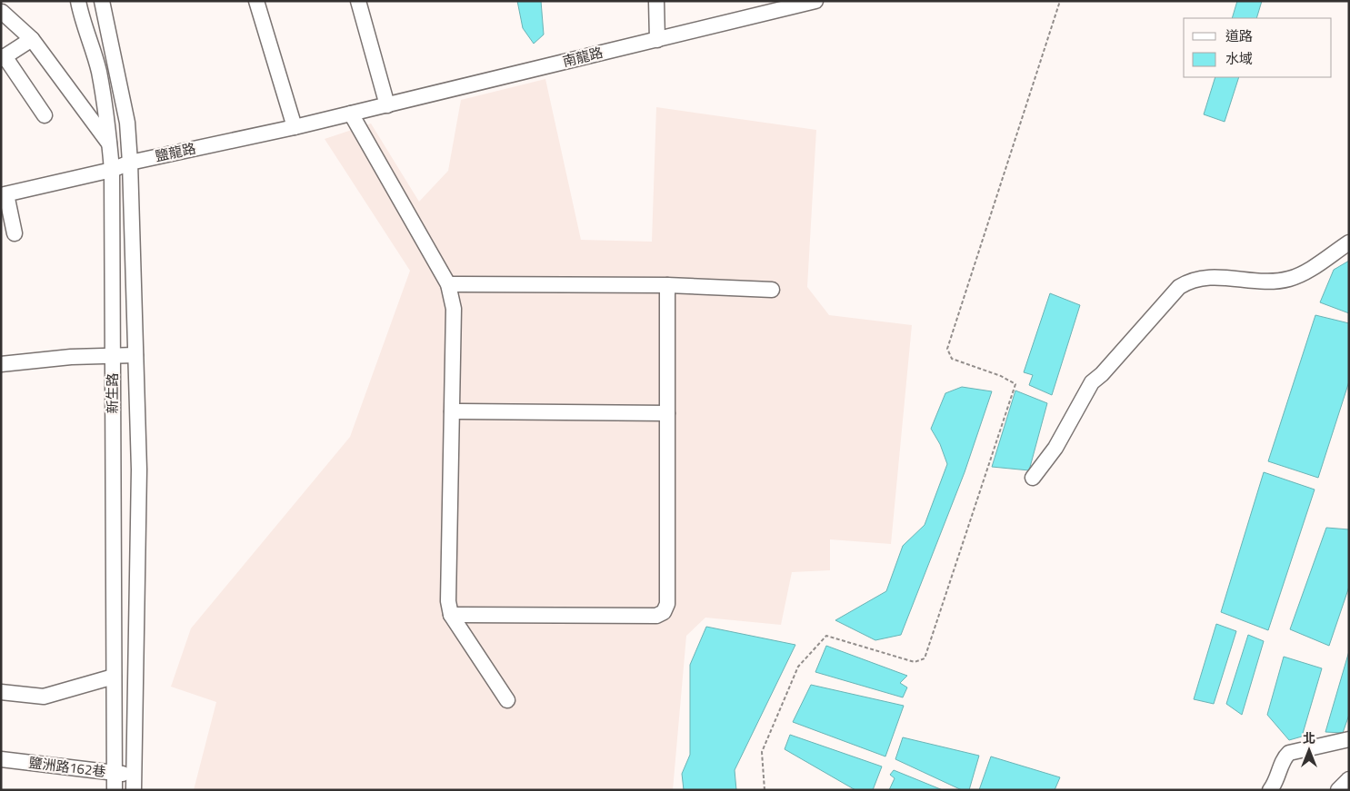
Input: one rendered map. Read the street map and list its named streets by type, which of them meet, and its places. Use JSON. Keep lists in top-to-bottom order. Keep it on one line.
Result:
{"streets":{"street":["南龍路","鹽龍路","新生路","鹽洲路162巷"]},"crossings":[["南龍路","鹽龍路"],["鹽龍路","新生路"],["新生路","鹽洲路162巷"]],"legend":["道路","水域"],"north":"top"}
